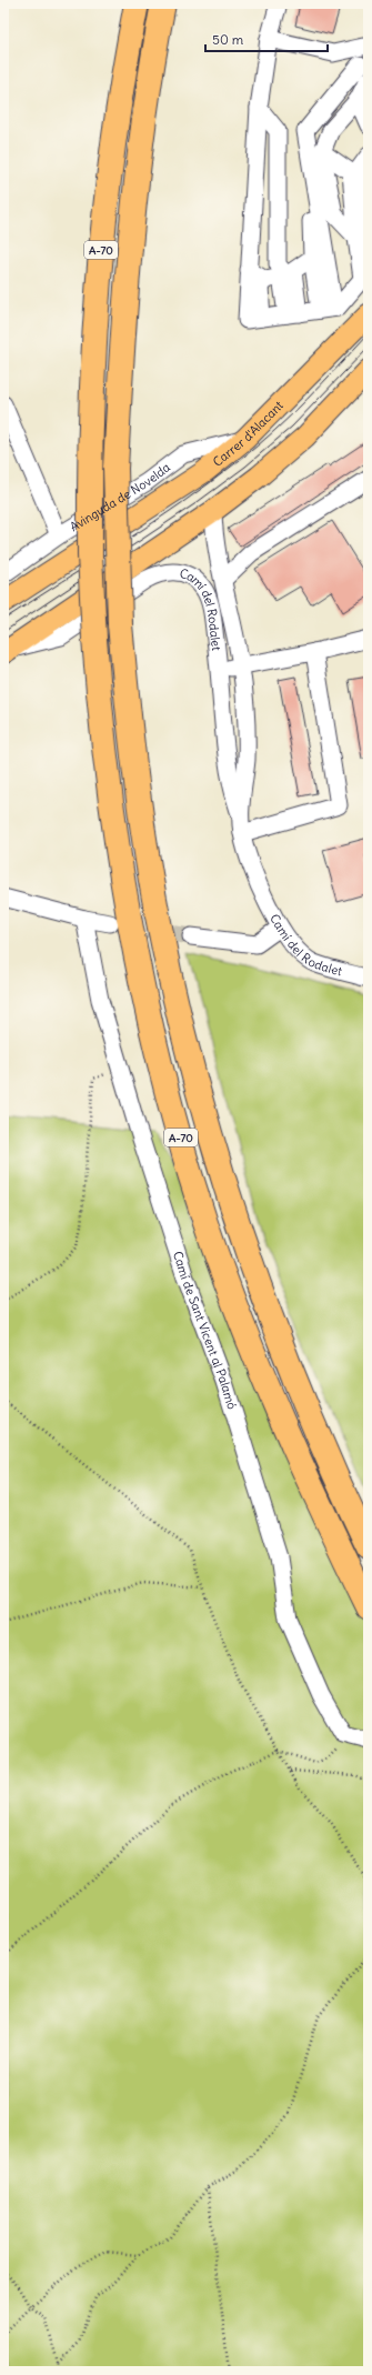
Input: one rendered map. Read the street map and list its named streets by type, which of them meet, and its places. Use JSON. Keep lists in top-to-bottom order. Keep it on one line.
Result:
{"streets":{"highway":["A-70"],"main road":["Carrer d'Alacant","Avinguda de Novelda"],"street":["Camí del Rodalet","Camí de Sant Vicent al Palamó"]},"crossings":[["Carrer d'Alacant","Avinguda de Novelda"]],"scale_bar":"50 m"}
